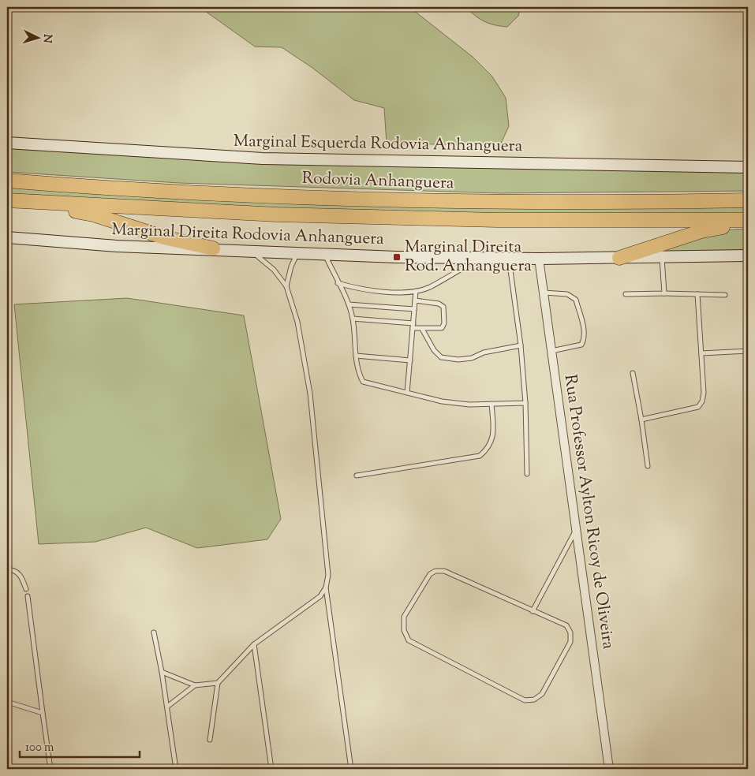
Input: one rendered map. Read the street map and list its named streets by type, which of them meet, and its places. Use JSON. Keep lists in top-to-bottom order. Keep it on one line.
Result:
{"streets":{"highway":["Rodovia Anhanguera"],"street":["Marginal Esquerda Rodovia Anhanguera","Marginal Direita Rodovia Anhanguera","Rua Professor Aylton Ricoy de Oliveira"]},"crossings":[["Marginal Direita Rodovia Anhanguera","Rua Professor Aylton Ricoy de Oliveira"]],"places":{"transit":["Marginal Direita Rod. Anhanguera"]},"scale_bar":"100 m","north":"right"}
